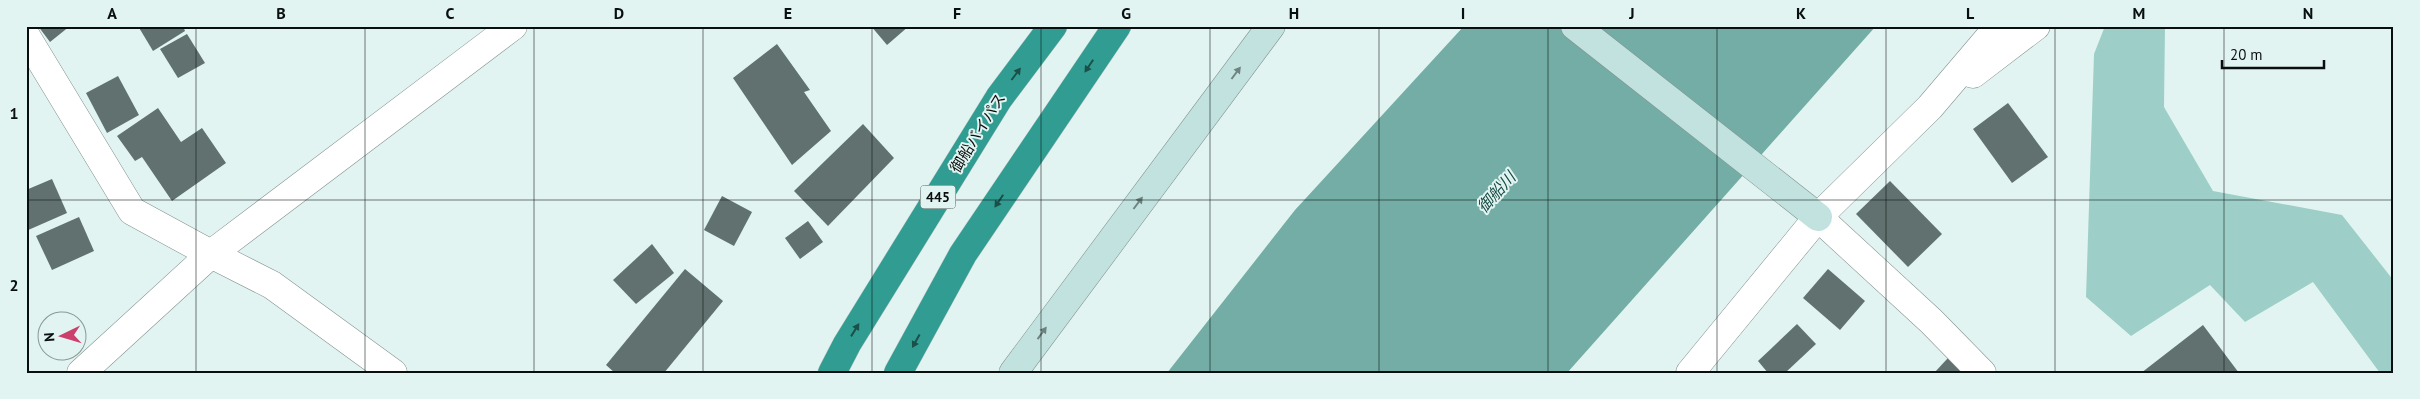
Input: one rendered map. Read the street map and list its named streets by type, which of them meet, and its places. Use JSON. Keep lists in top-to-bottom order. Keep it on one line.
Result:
{"streets":{"highway":["御船バイパス","445"]},"water":["御船川"],"scale_bar":"20 m","north":"left","grid":{"columns":["A","B","C","D","E","F","G","H","I","J","K","L","M","N"],"rows":["1","2"]}}
